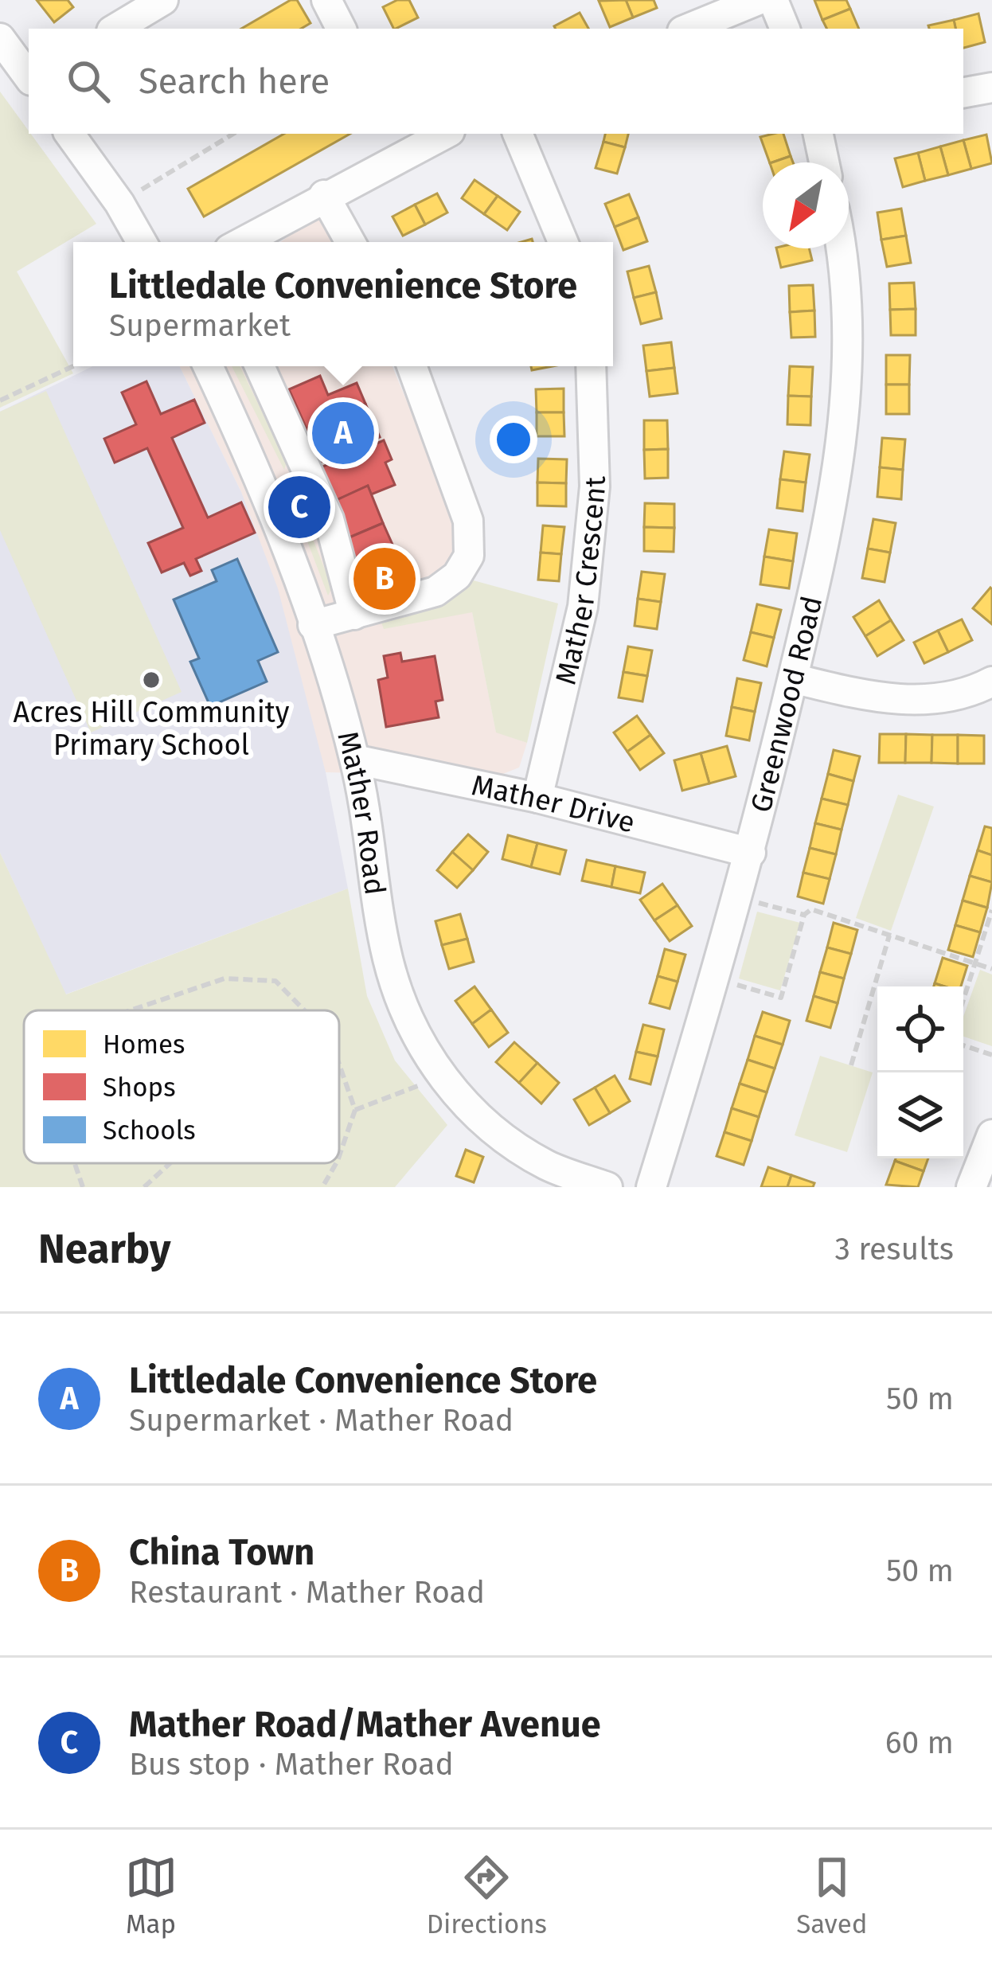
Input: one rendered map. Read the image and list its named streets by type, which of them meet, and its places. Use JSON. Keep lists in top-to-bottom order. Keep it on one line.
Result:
{"streets":{"street":["Mather Crescent","Greenwood Road","Mather Drive","Mather Road"]},"crossings":[["Mather Crescent","Mather Drive"],["Greenwood Road","Mather Drive"],["Mather Drive","Mather Road"]],"places":["Acres Hill Community Primary School"],"legend":["Homes","Shops","Schools"],"north":"bottom left","page":{"search":"Search here","popup":["Littledale Convenience Store","Supermarket"],"pins":["A","C","B"],"heading":["Nearby","3 results"],"list":[{"mark":"A","name":"Littledale Convenience Store","note":"Supermarket · Mather Road","value":"50 m"},{"mark":"B","name":"China Town","note":"Restaurant · Mather Road","value":"50 m"},{"mark":"C","name":"Mather Road/Mather Avenue","note":"Bus stop · Mather Road","value":"60 m"}],"nav":["Map","Directions","Saved"]}}
